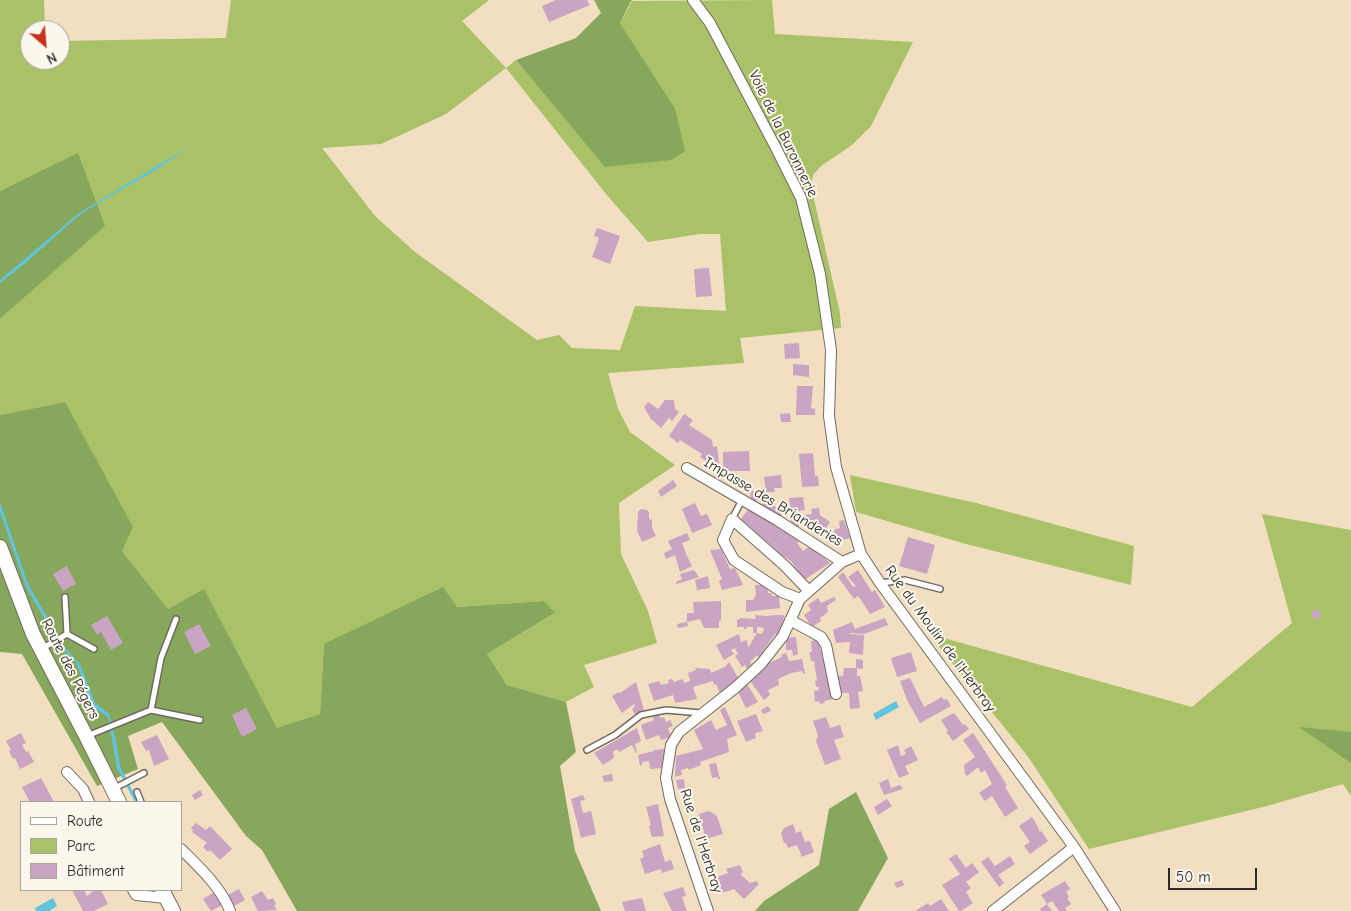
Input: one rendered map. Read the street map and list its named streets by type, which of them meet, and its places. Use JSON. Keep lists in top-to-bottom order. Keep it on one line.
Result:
{"streets":{"street":["Voie de la Buronnerie","Impasse des Brianderies","Rue du Moulin de l'Herbray","Route des Pégers","Rue de l'Herbray"]},"crossings":[["Voie de la Buronnerie","Rue du Moulin de l'Herbray"],["Impasse des Brianderies","Rue de l'Herbray"],["Rue du Moulin de l'Herbray","Rue de l'Herbray"]],"legend":["Route","Parc","Bâtiment"],"scale_bar":"50 m","north":"bottom right"}
